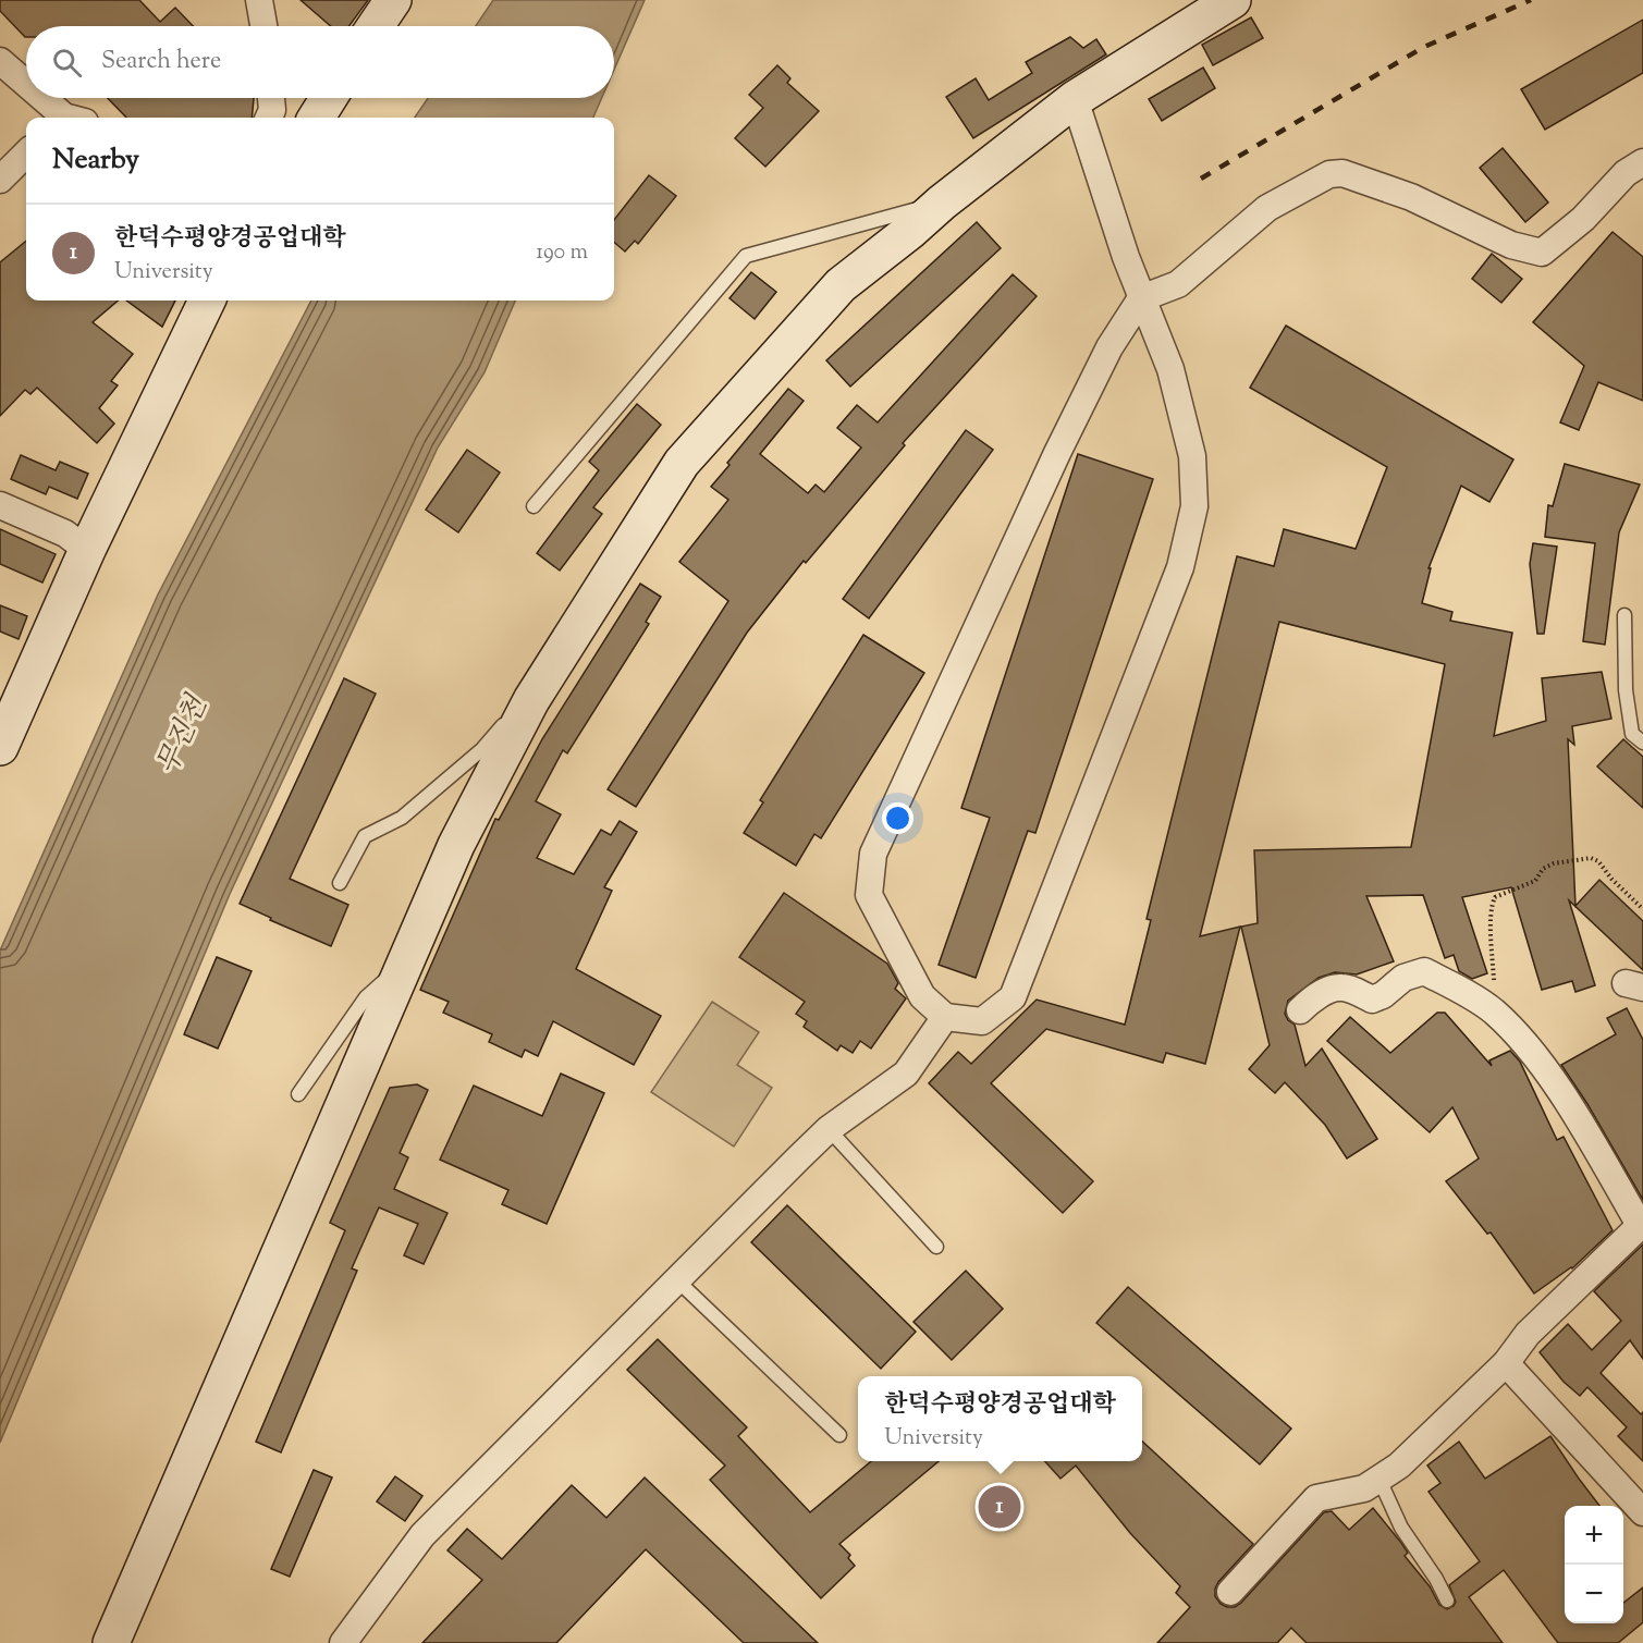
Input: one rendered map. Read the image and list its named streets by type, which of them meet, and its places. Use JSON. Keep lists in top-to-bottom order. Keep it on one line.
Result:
{"water":["무진천"],"page":{"search":"Search here","heading":"Nearby","list":[{"mark":"1","name":"한덕수평양경공업대학","note":"University","value":"190 m"}],"popup":["한덕수평양경공업대학","University"],"pins":"1","map_buttons":["+","−"]}}
